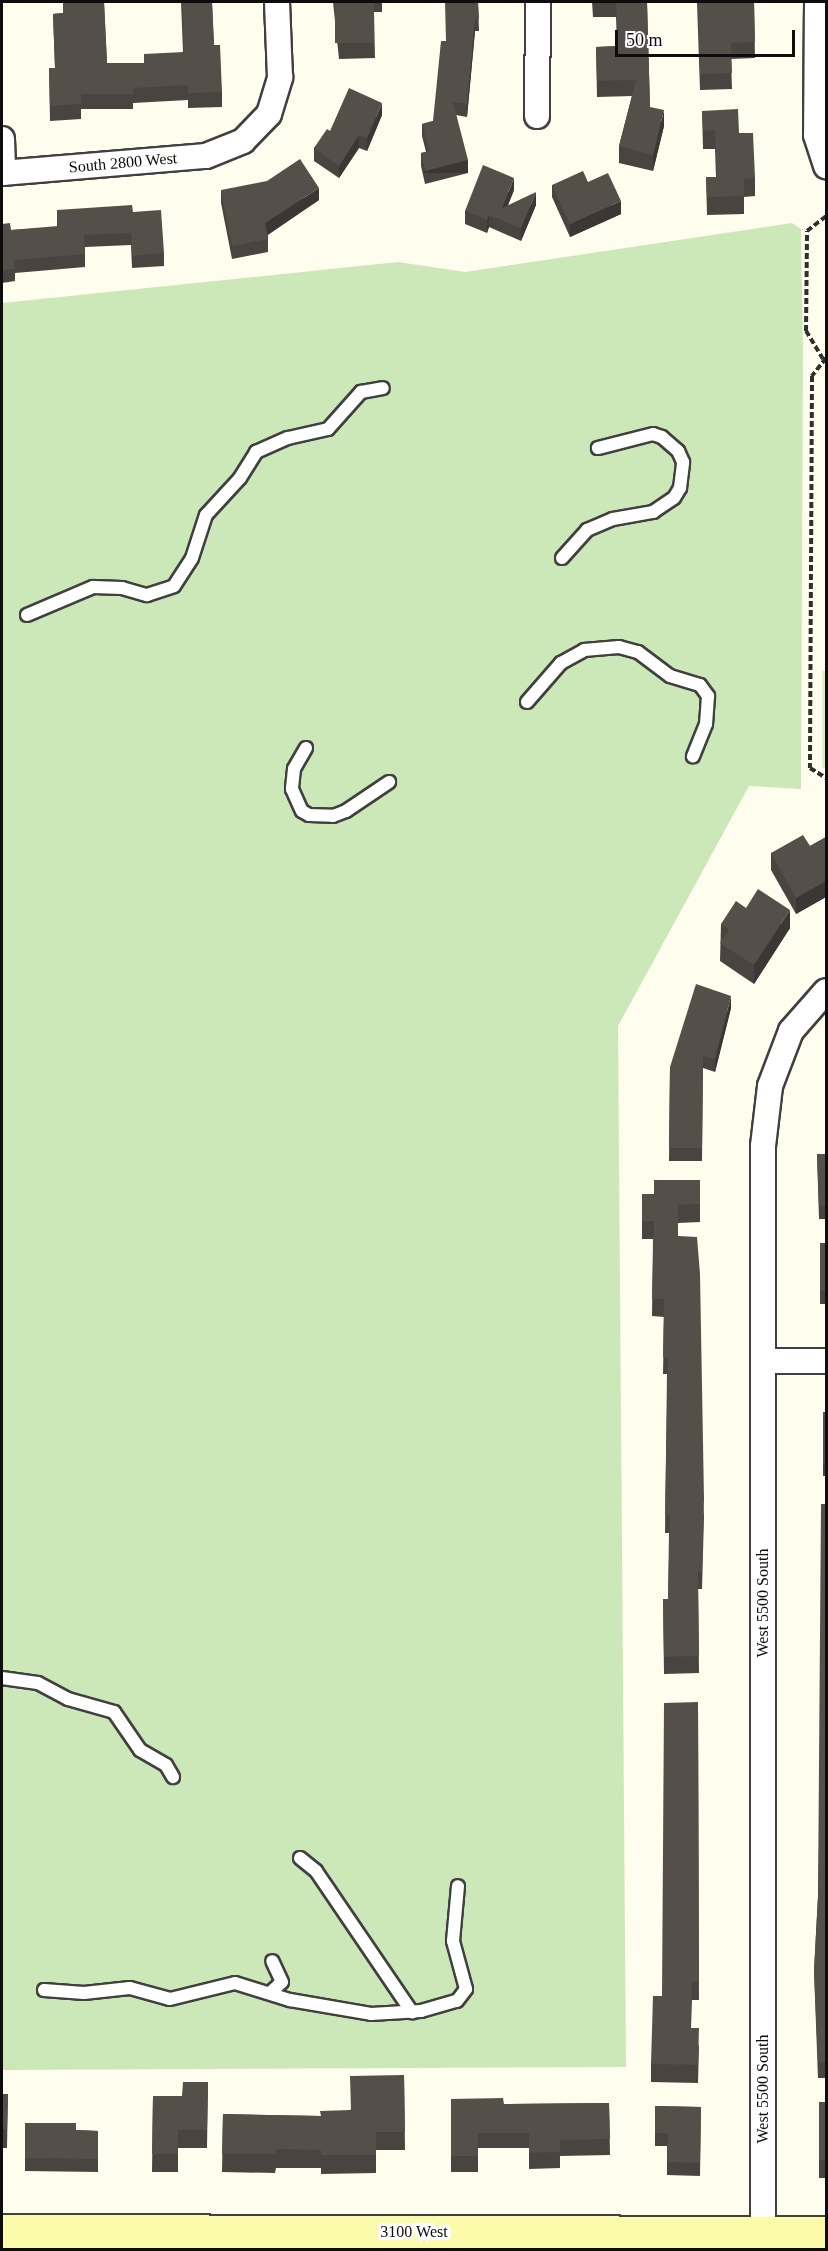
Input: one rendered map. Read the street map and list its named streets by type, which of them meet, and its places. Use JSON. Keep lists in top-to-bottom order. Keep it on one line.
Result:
{"streets":{"street":["South 2800 West","West 5500 South","3100 West"]},"crossings":[["West 5500 South","3100 West"]],"scale_bar":"50 m"}
